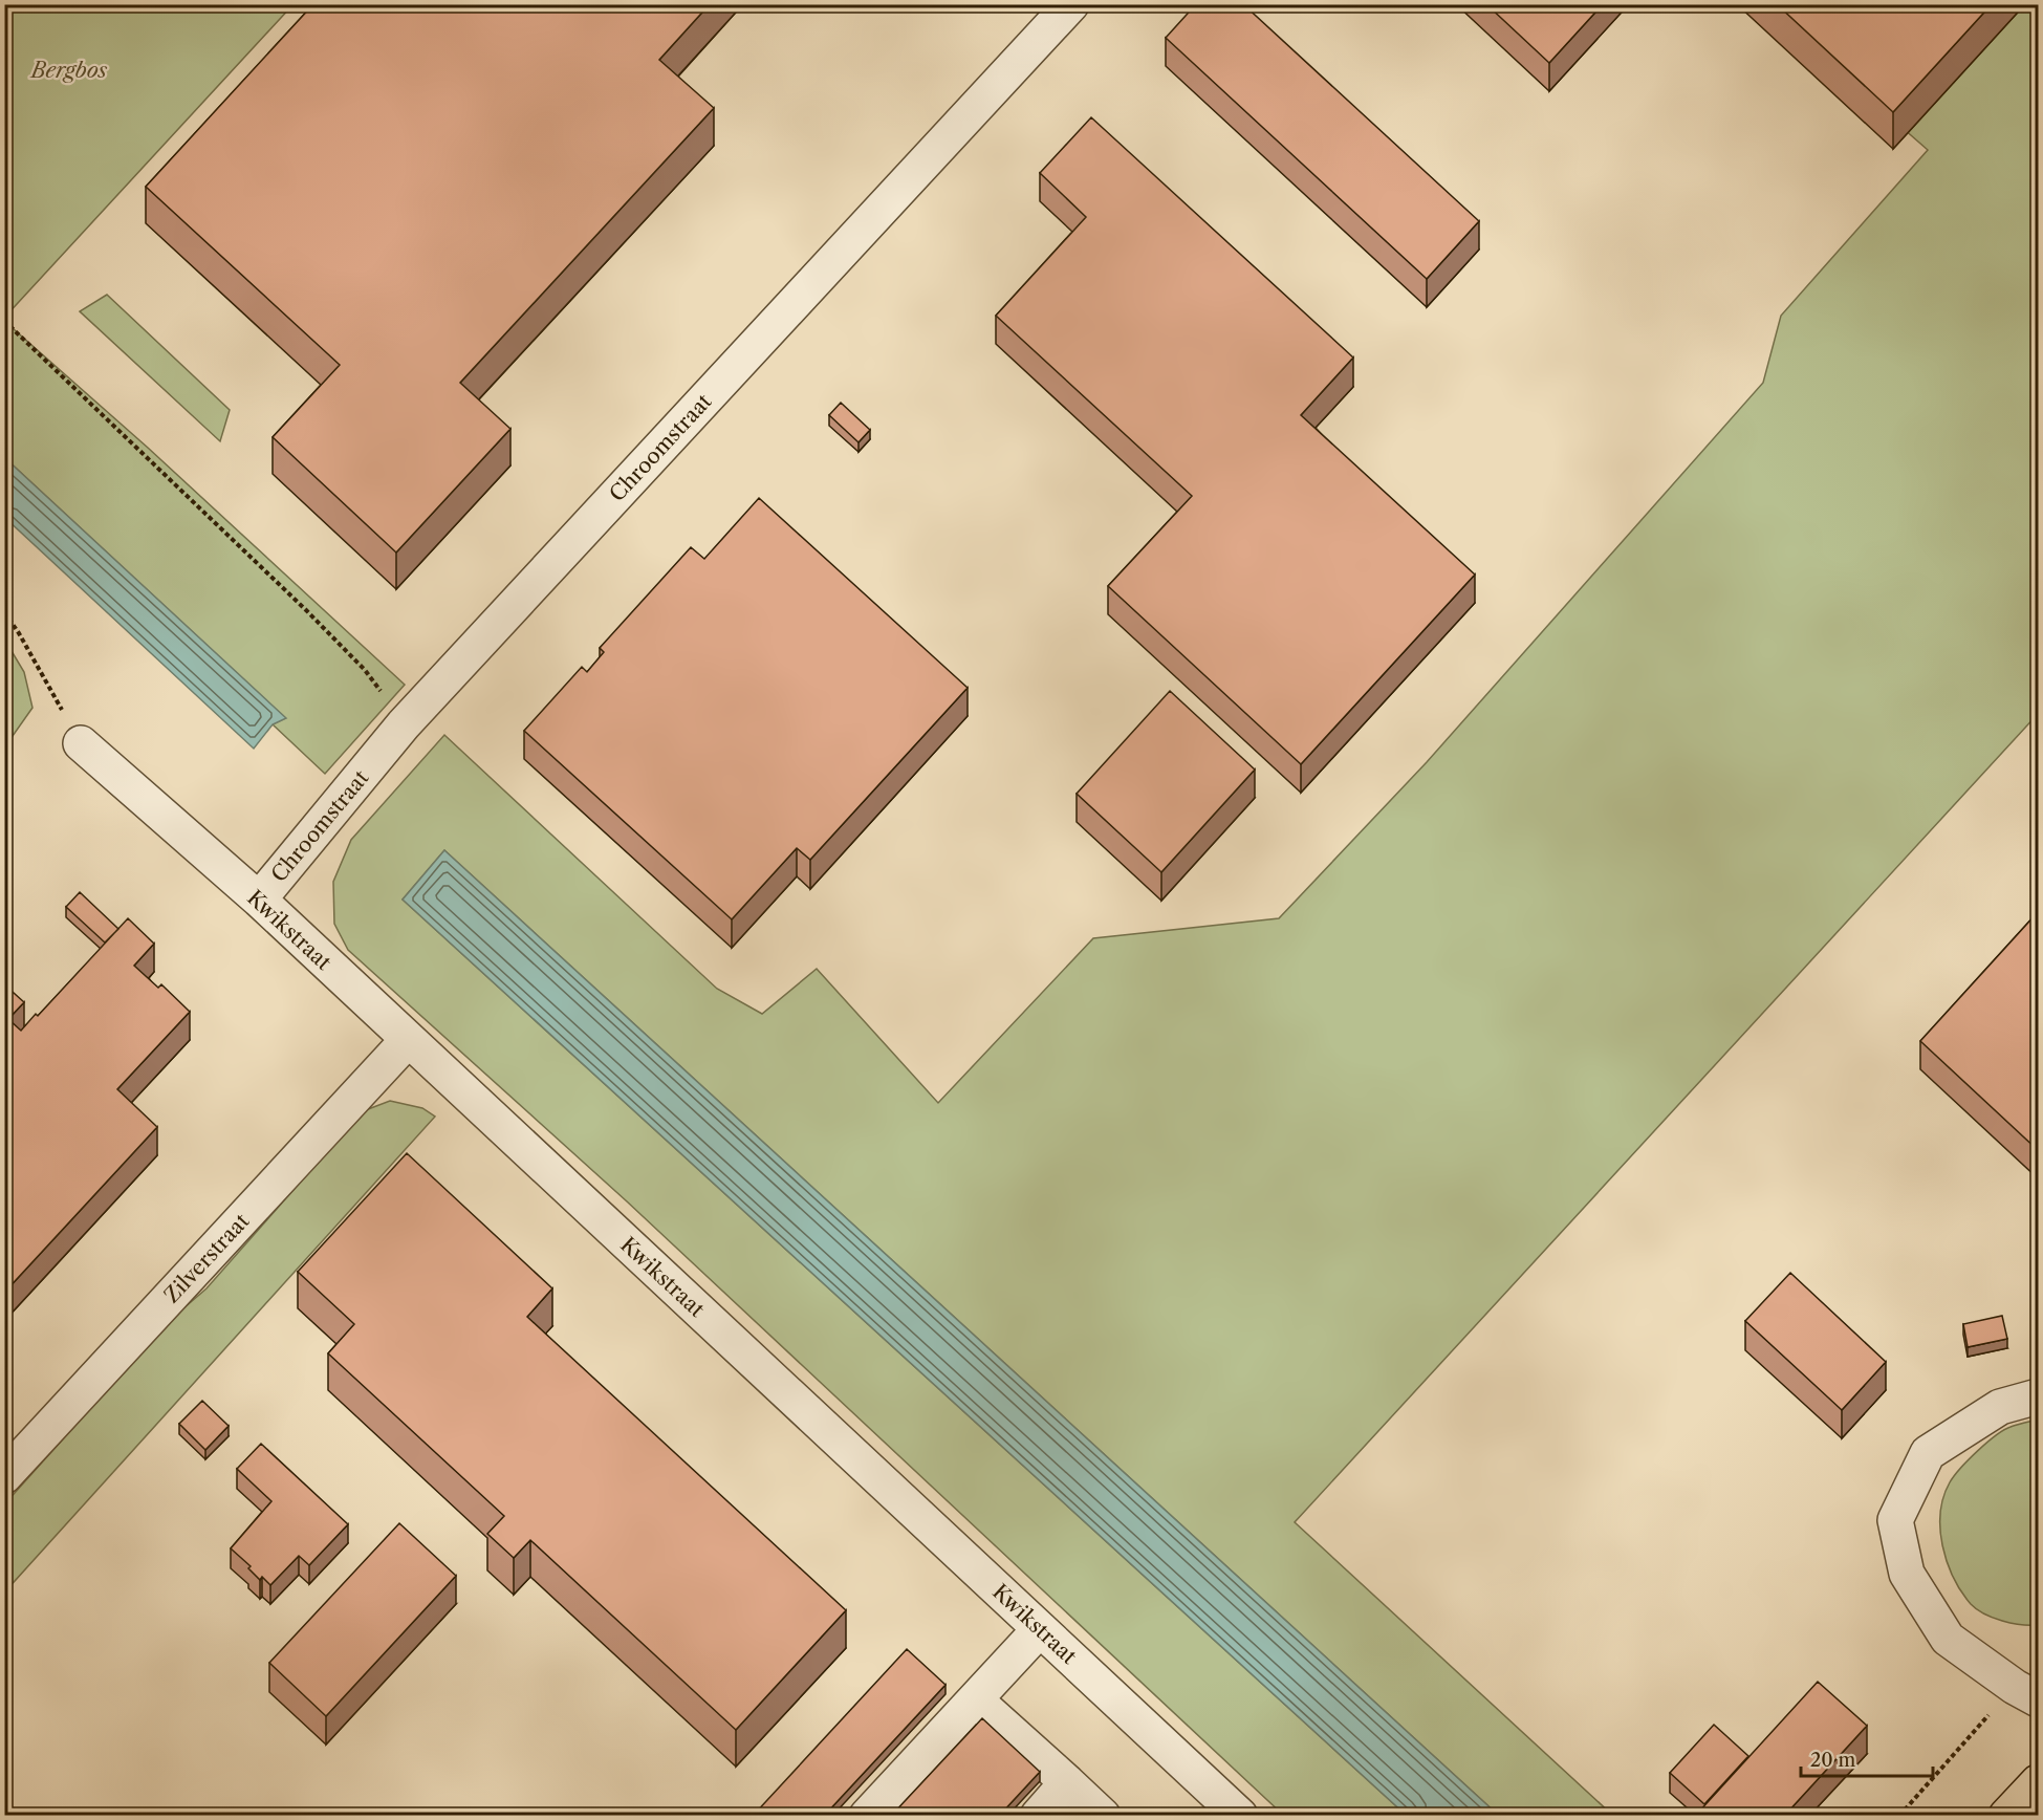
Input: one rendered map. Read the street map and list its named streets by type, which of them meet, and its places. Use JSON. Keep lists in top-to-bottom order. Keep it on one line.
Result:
{"streets":{"street":["Chroomstraat","Kwikstraat","Zilverstraat"]},"crossings":[["Chroomstraat","Kwikstraat"],["Kwikstraat","Zilverstraat"]],"parks":["Bergbos"],"scale_bar":"20 m"}
